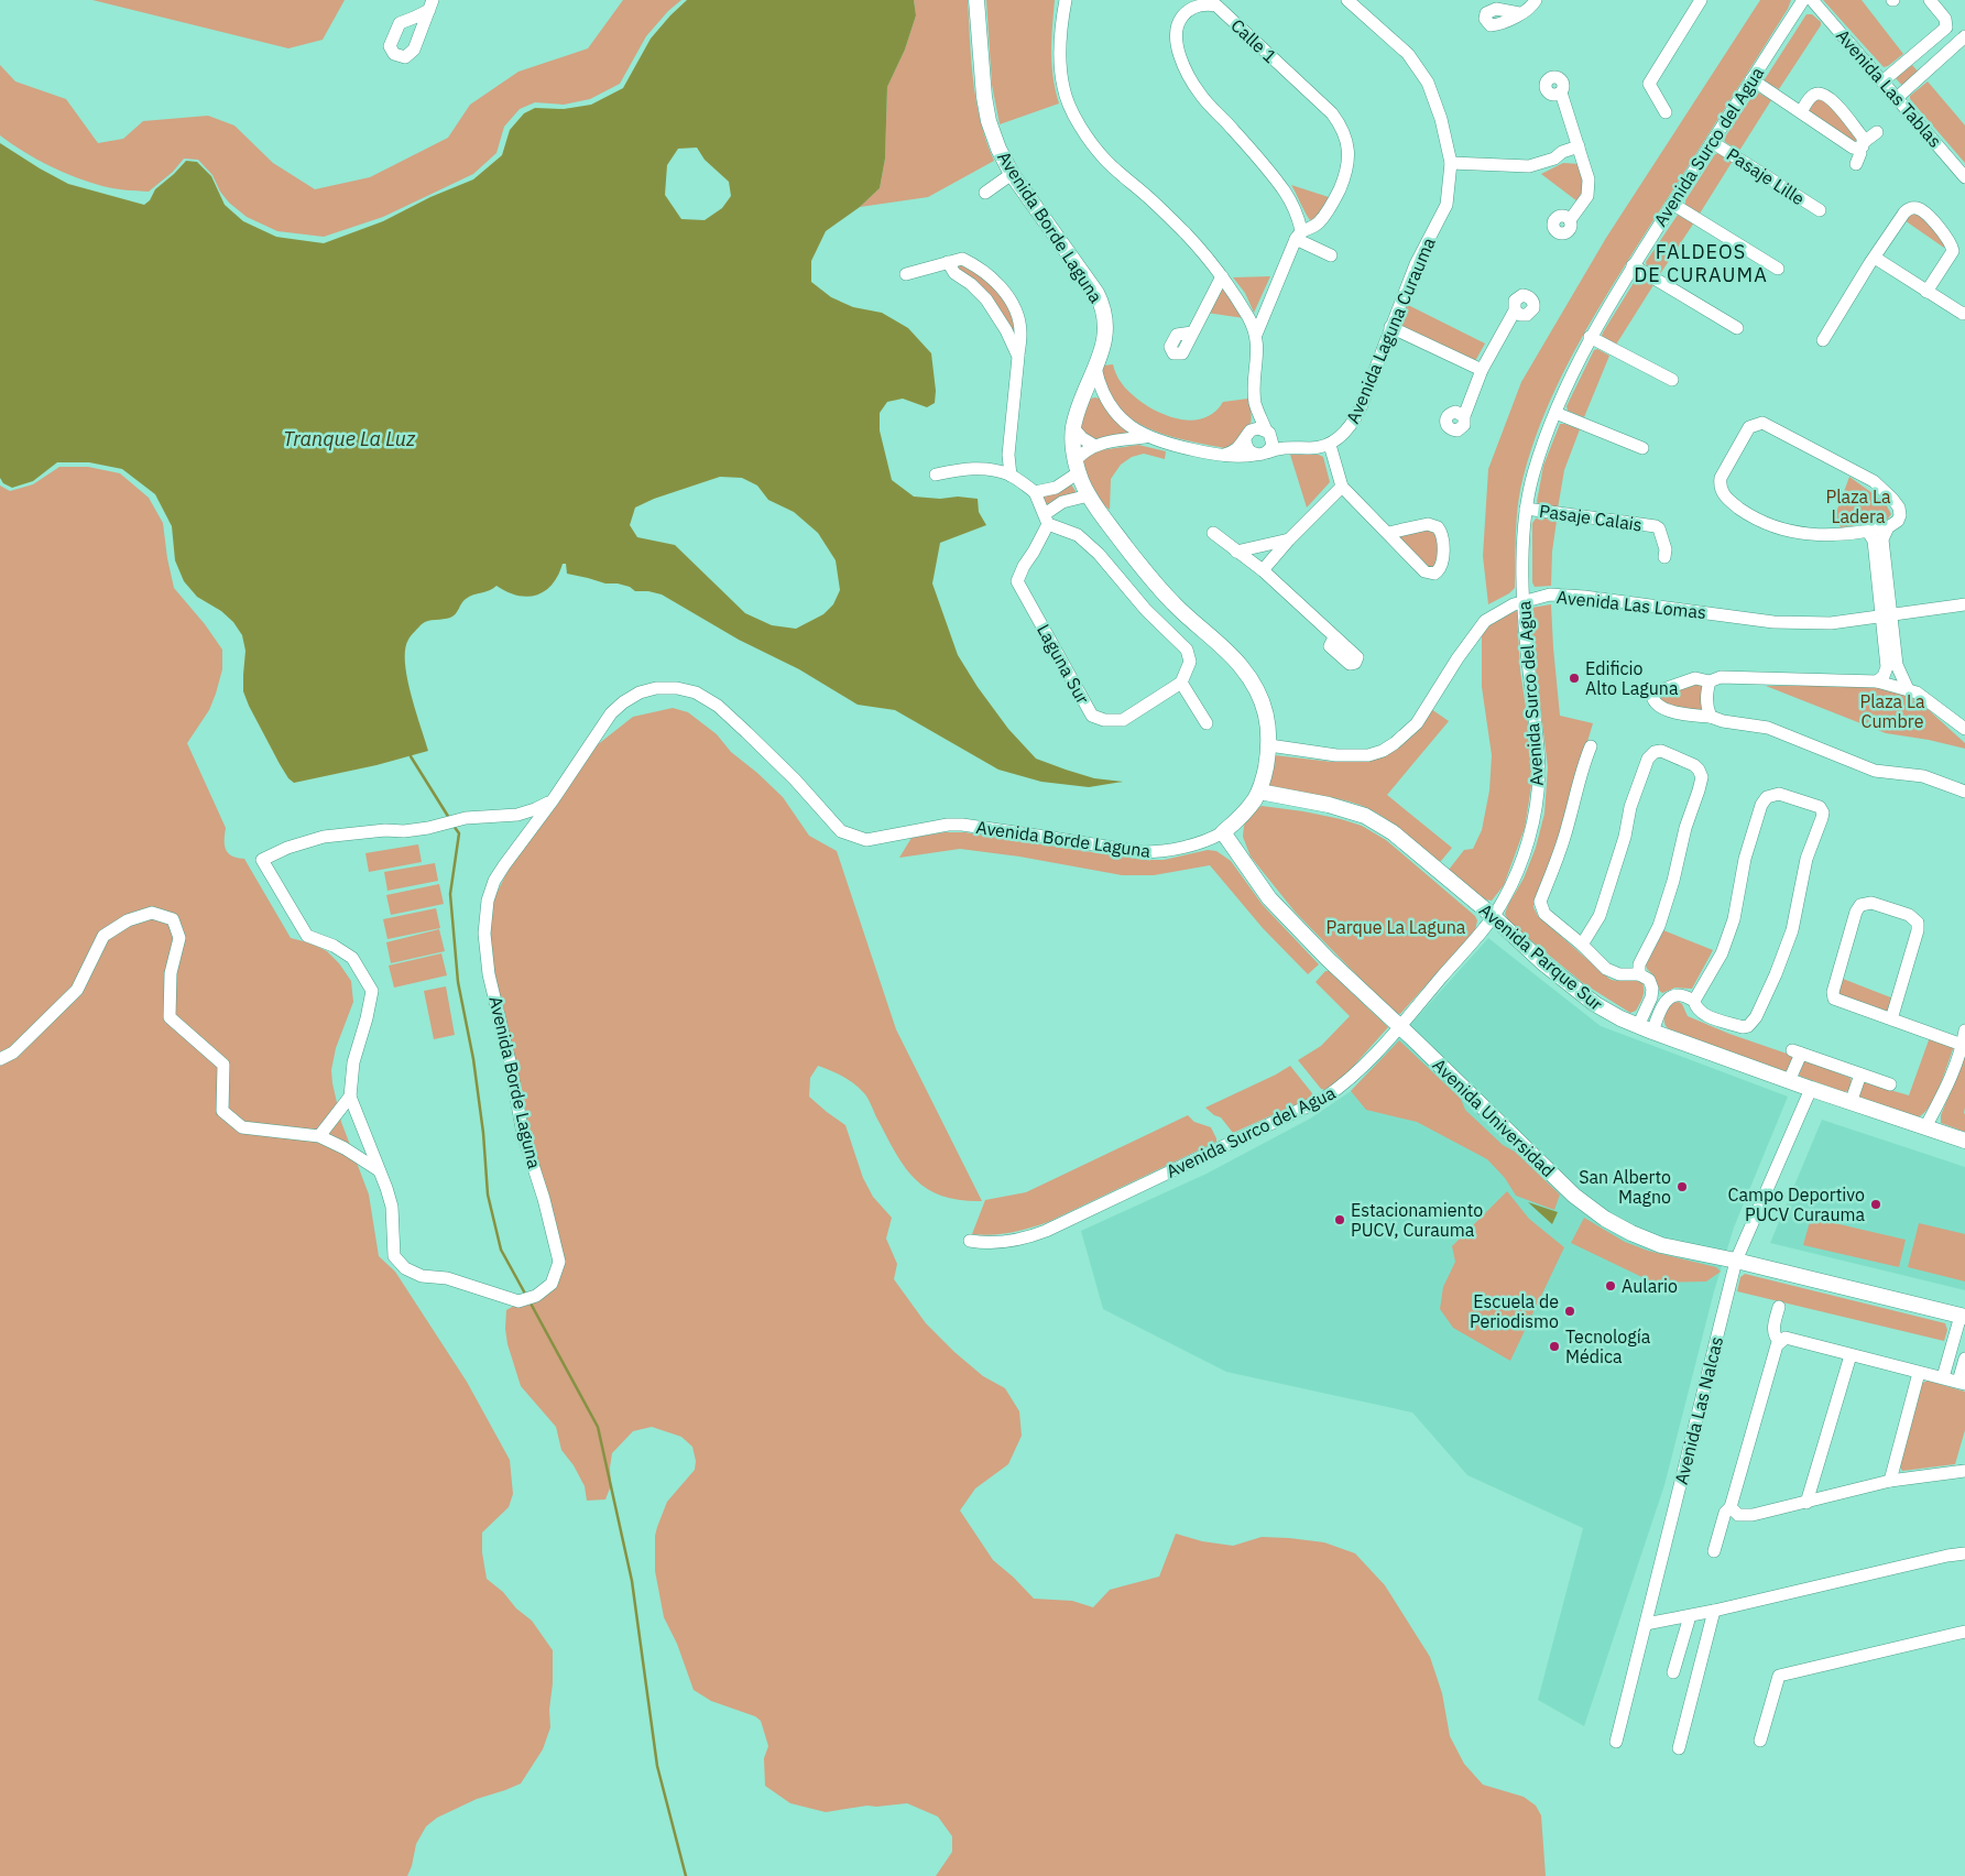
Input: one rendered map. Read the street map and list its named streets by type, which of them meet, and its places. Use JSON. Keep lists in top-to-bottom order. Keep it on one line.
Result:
{"streets":{"street":["Calle 1","Avenida Las Tablas","Avenida Surco del Agua","Pasaje Lille","Avenida Borde Laguna","Avenida Laguna Curauma","Pasaje Calais","Avenida Las Lomas","Laguna Sur","Avenida Parque Sur","Avenida Universidad","Avenida Las Nalcas"]},"crossings":[["Avenida Surco del Agua","Pasaje Lille"],["Avenida Surco del Agua","Pasaje Calais"],["Avenida Surco del Agua","Avenida Las Lomas"],["Avenida Surco del Agua","Avenida Parque Sur"],["Avenida Surco del Agua","Avenida Universidad"],["Avenida Borde Laguna","Avenida Las Lomas"],["Avenida Borde Laguna","Avenida Parque Sur"],["Avenida Borde Laguna","Avenida Universidad"],["Avenida Parque Sur","Avenida Las Nalcas"],["Avenida Universidad","Avenida Las Nalcas"]],"districts":["FALDEOS DE CURAUMA"],"water":["Tranque La Luz"],"parks":["Plaza La Ladera","Plaza La Cumbre","Parque La Laguna"],"places":["Edificio Alto Laguna","San Alberto Magno","Campo Deportivo PUCV Curauma","Estacionamiento PUCV, Curauma","Aulario","Escuela de Periodismo","Tecnología Médica"]}
